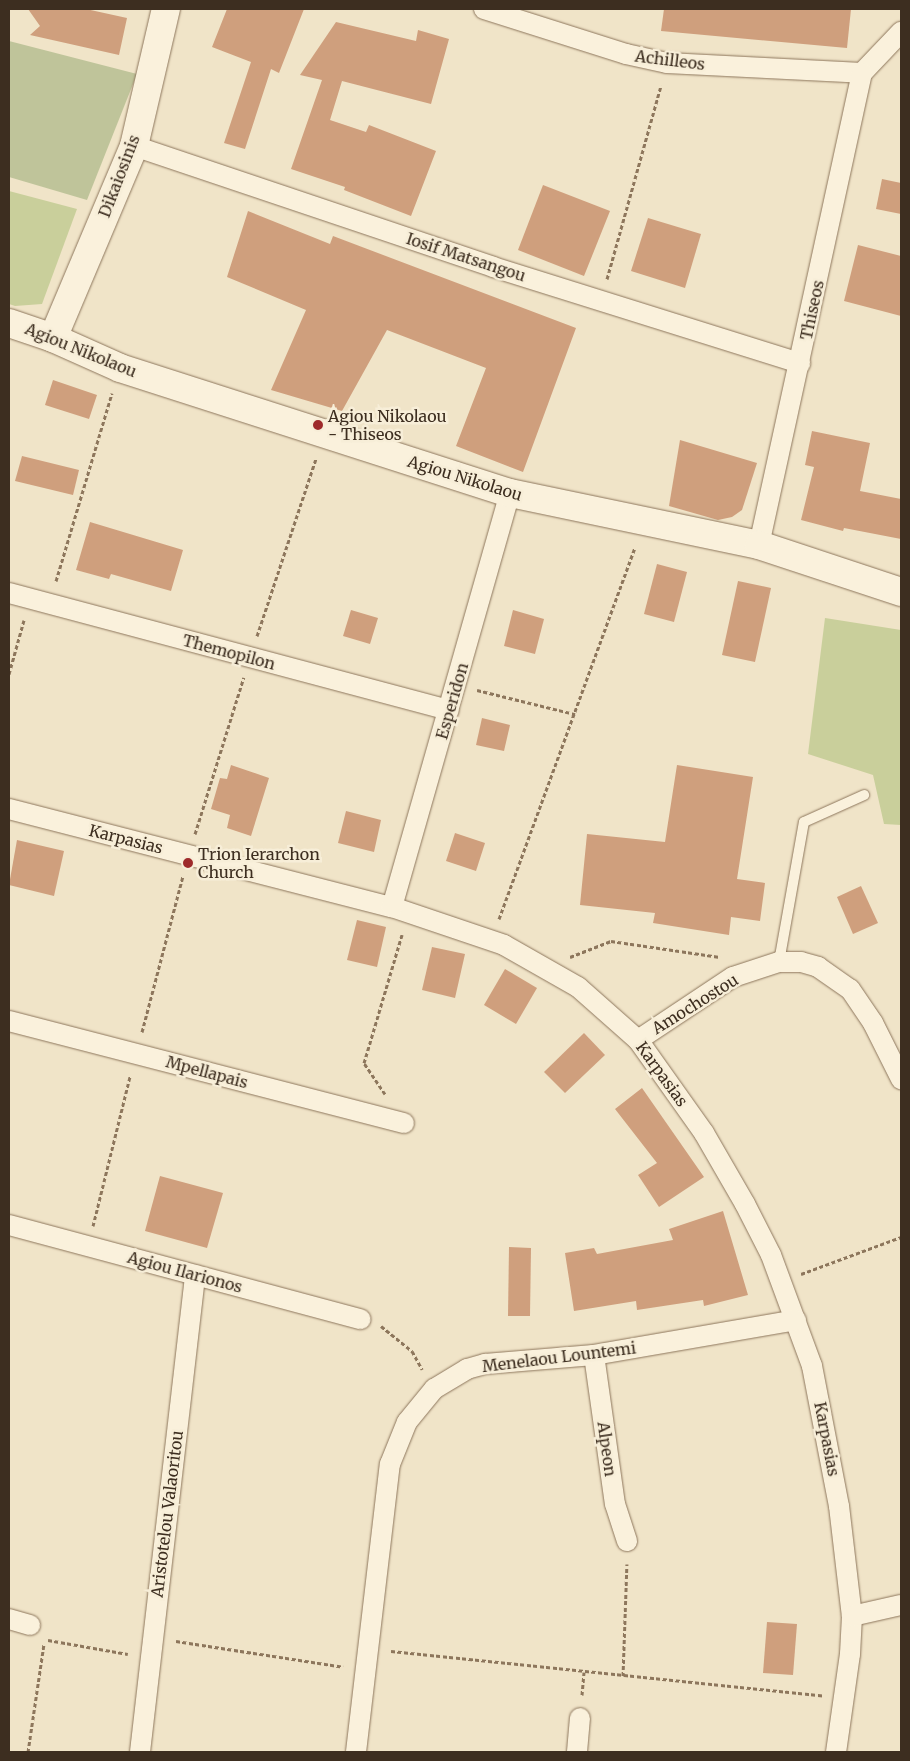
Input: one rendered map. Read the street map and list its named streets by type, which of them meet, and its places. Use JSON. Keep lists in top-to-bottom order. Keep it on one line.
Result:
{"streets":{"street":["Achilleos","Dikaiosinis","Iosif Matsangou","Thiseos","Agiou Nikolaou","Themopilon","Esperidon","Karpasias","Amochostou","Mpellapais","Agiou Ilarionos","Menelaou Lountemi","Alpeon","Aristotelou Valaoritou"]},"crossings":[["Achilleos","Thiseos"],["Dikaiosinis","Iosif Matsangou"],["Dikaiosinis","Agiou Nikolaou"],["Iosif Matsangou","Thiseos"],["Thiseos","Agiou Nikolaou"],["Agiou Nikolaou","Esperidon"],["Themopilon","Esperidon"],["Esperidon","Karpasias"],["Karpasias","Amochostou"],["Karpasias","Menelaou Lountemi"],["Agiou Ilarionos","Aristotelou Valaoritou"],["Menelaou Lountemi","Alpeon"]],"places":["Agiou Nikolaou - Thiseos","Trion Ierarchon Church"]}
